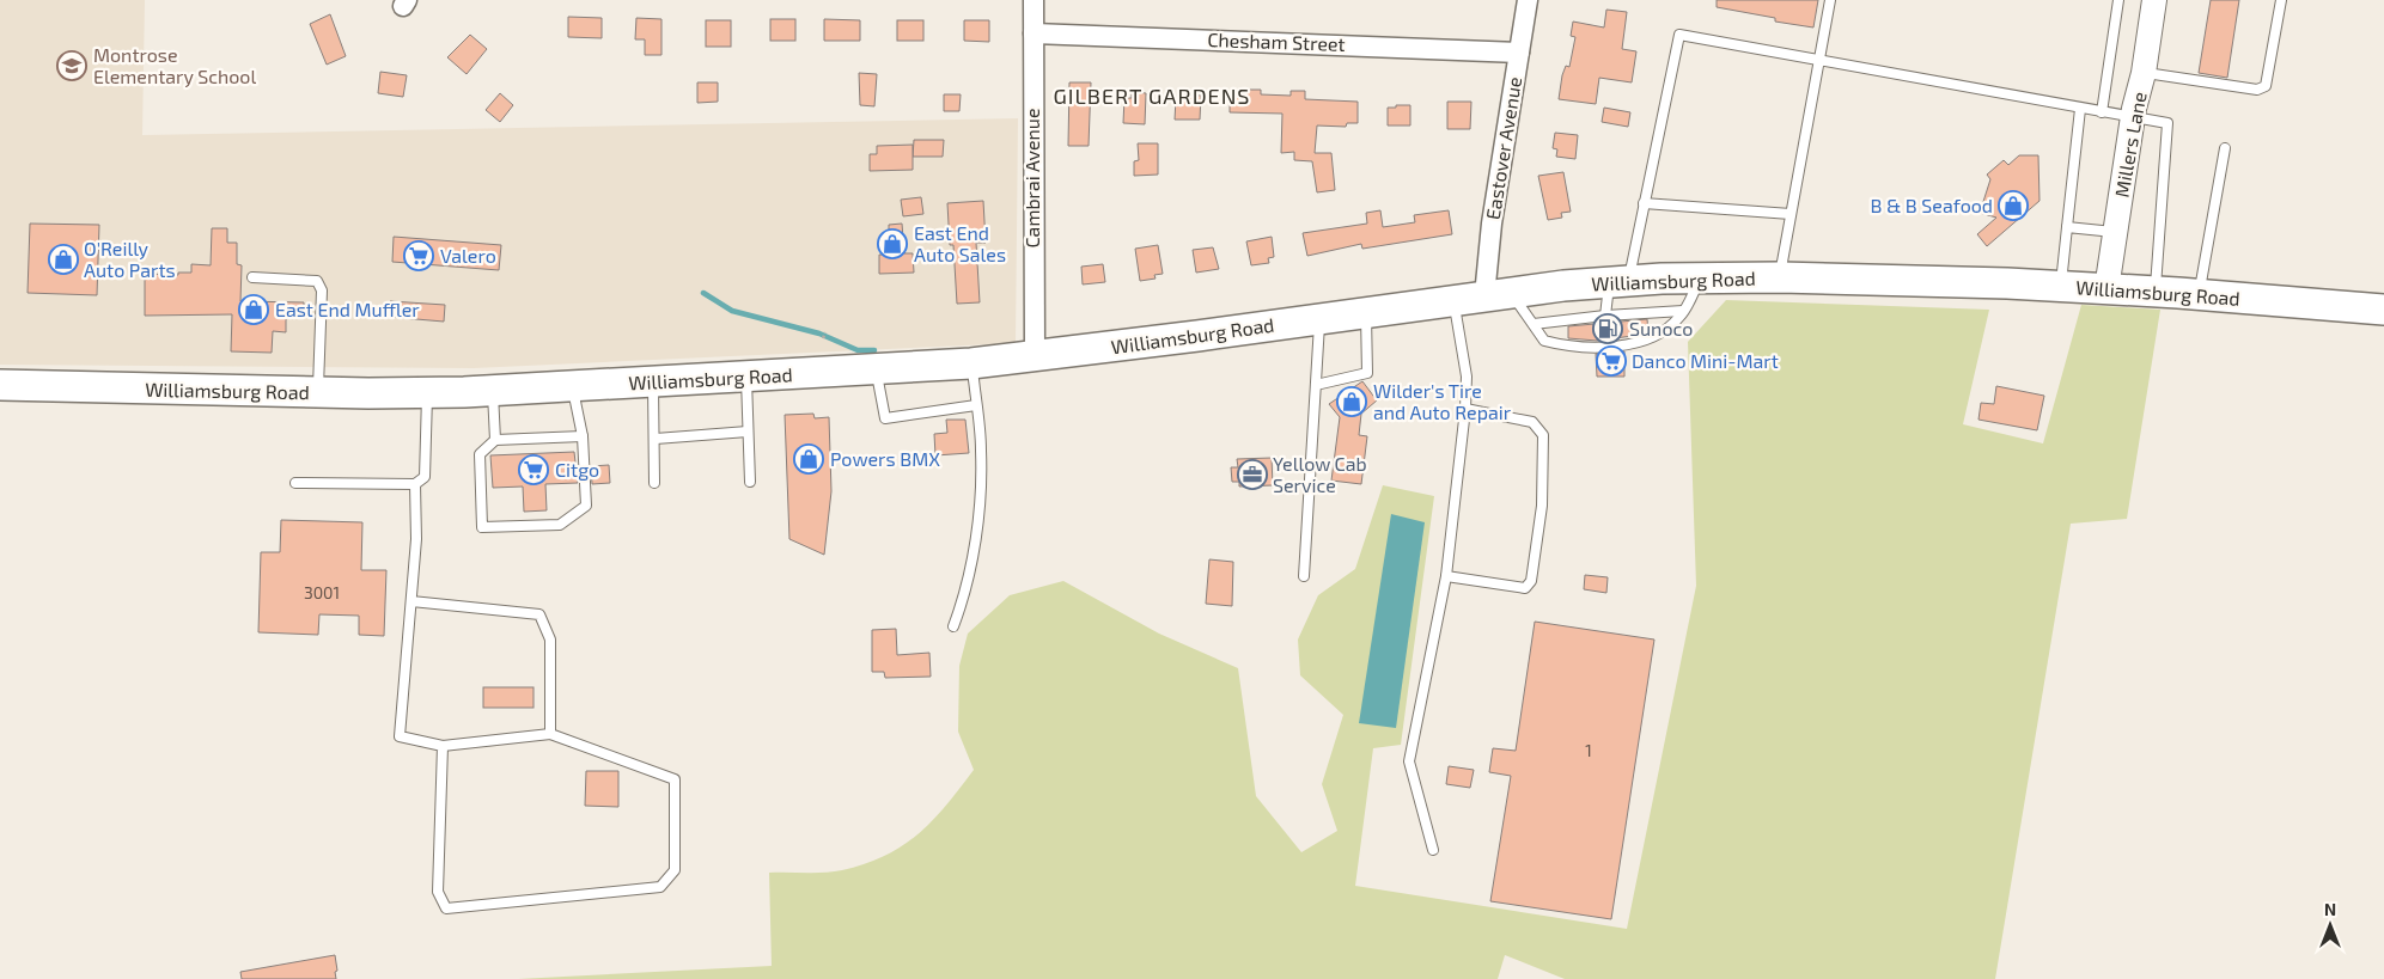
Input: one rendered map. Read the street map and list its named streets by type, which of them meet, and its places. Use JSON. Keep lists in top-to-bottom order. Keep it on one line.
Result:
{"streets":{"main road":["Williamsburg Road"],"street":["Chesham Street","Millers Lane","Eastover Avenue","Cambrai Avenue"]},"crossings":[["Chesham Street","Eastover Avenue"],["Chesham Street","Cambrai Avenue"],["Millers Lane","Williamsburg Road"],["Eastover Avenue","Williamsburg Road"],["Cambrai Avenue","Williamsburg Road"]],"districts":["GILBERT GARDENS"],"places":{"school or university":["Montrose Elementary School"],"shop":["B & B Seafood","East End Auto Sales","O'Reilly Auto Parts","East End Muffler","Wilder's Tire and Auto Repair","Powers BMX"],"supermarket":["Valero","Danco Mini-Mart","Citgo"],"fuel station":["Sunoco"],"office":["Yellow Cab Service"]},"house_numbers":["3001","1"],"north":"top"}
